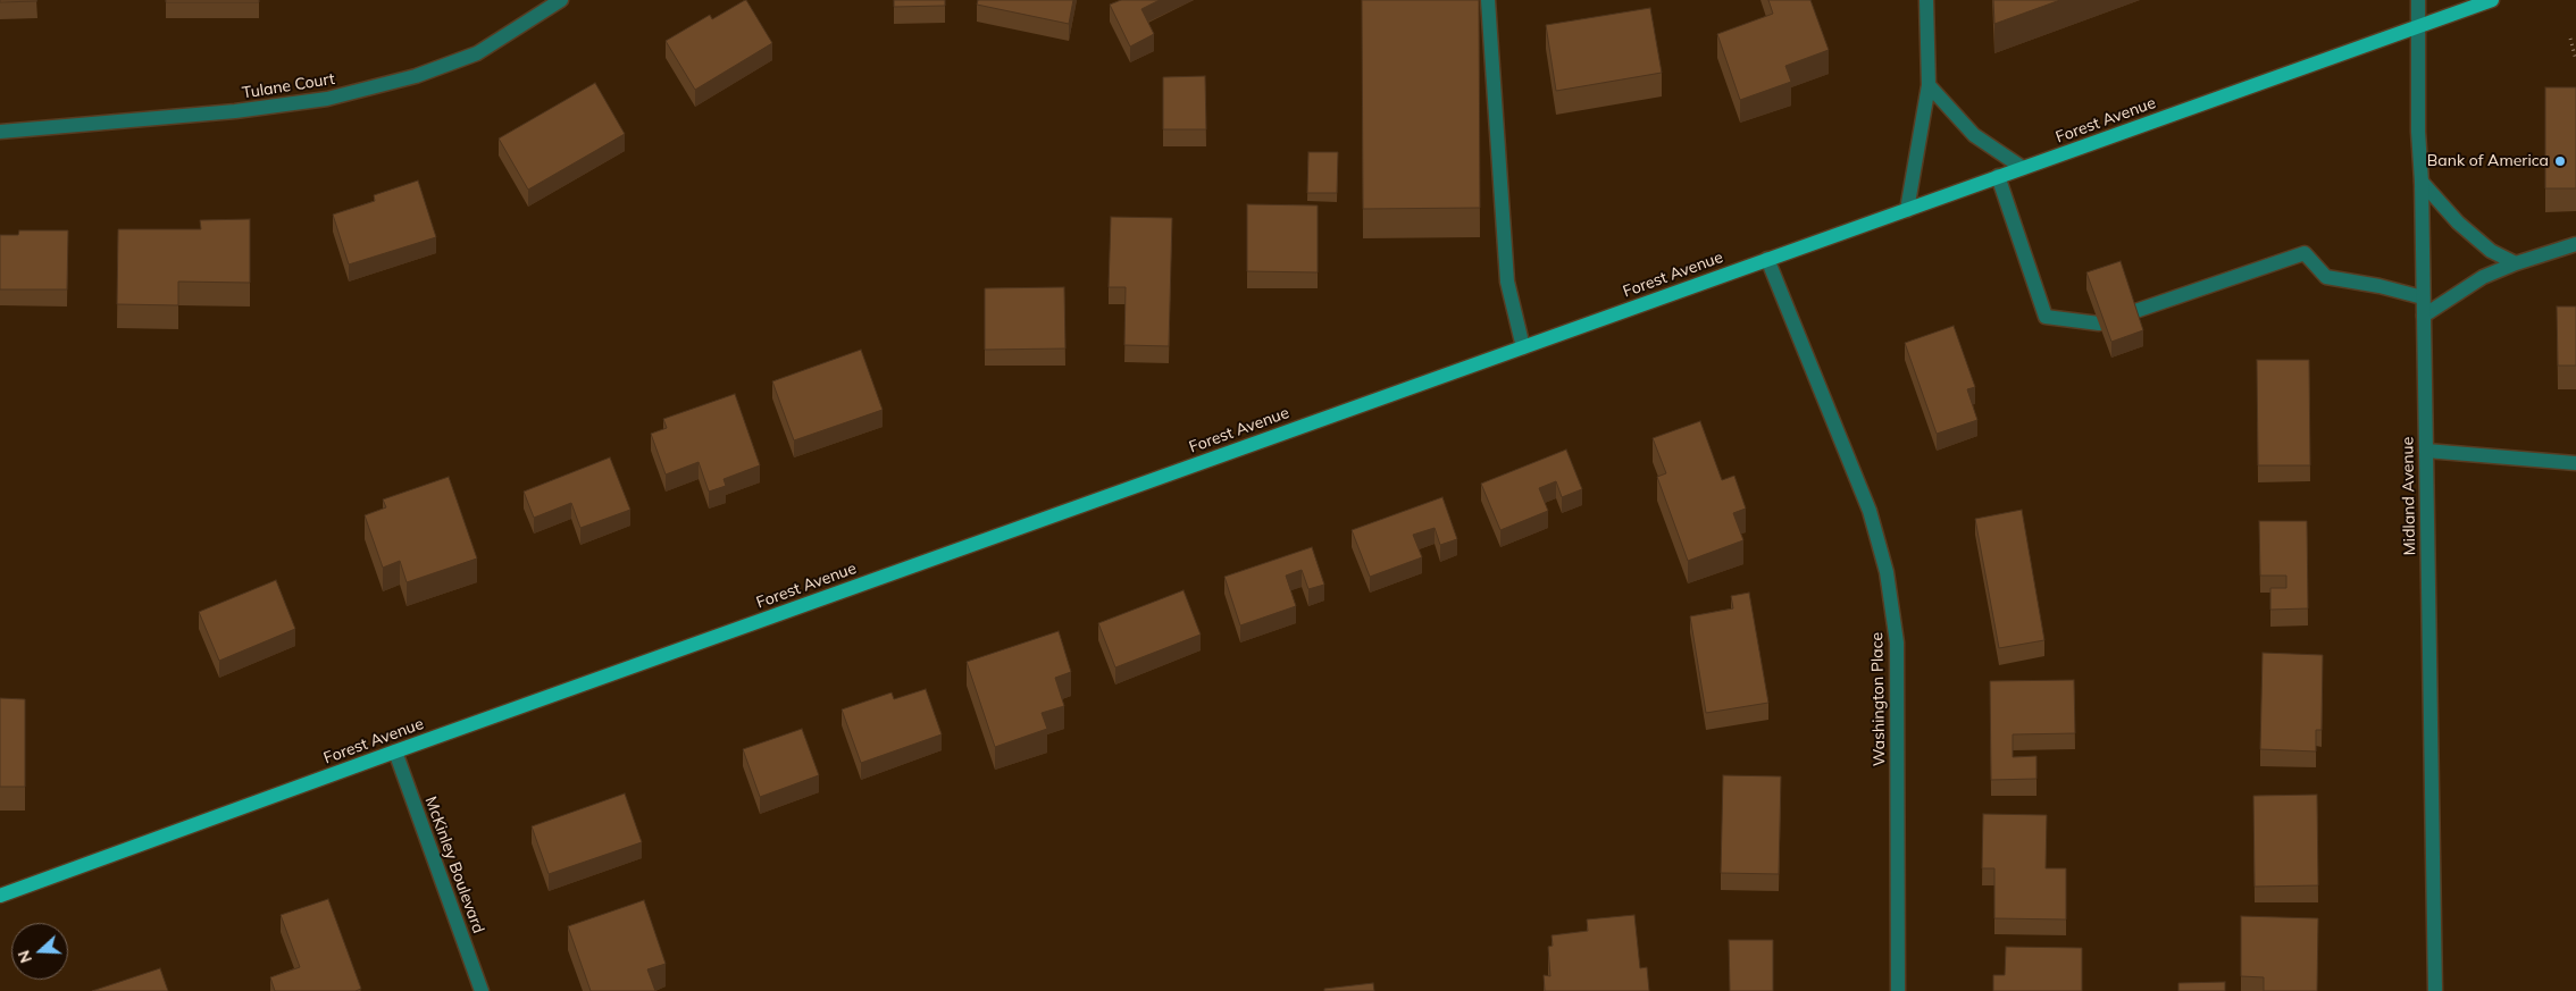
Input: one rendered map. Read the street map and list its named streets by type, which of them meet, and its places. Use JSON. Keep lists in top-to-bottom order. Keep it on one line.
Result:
{"streets":{"main road":["Forest Avenue"],"street":["Tulane Court","Midland Avenue","Washington Place","McKinley Boulevard"]},"crossings":[["Forest Avenue","Midland Avenue"],["Forest Avenue","Washington Place"],["Forest Avenue","McKinley Boulevard"]],"places":["Bank of America"],"north":"left"}
